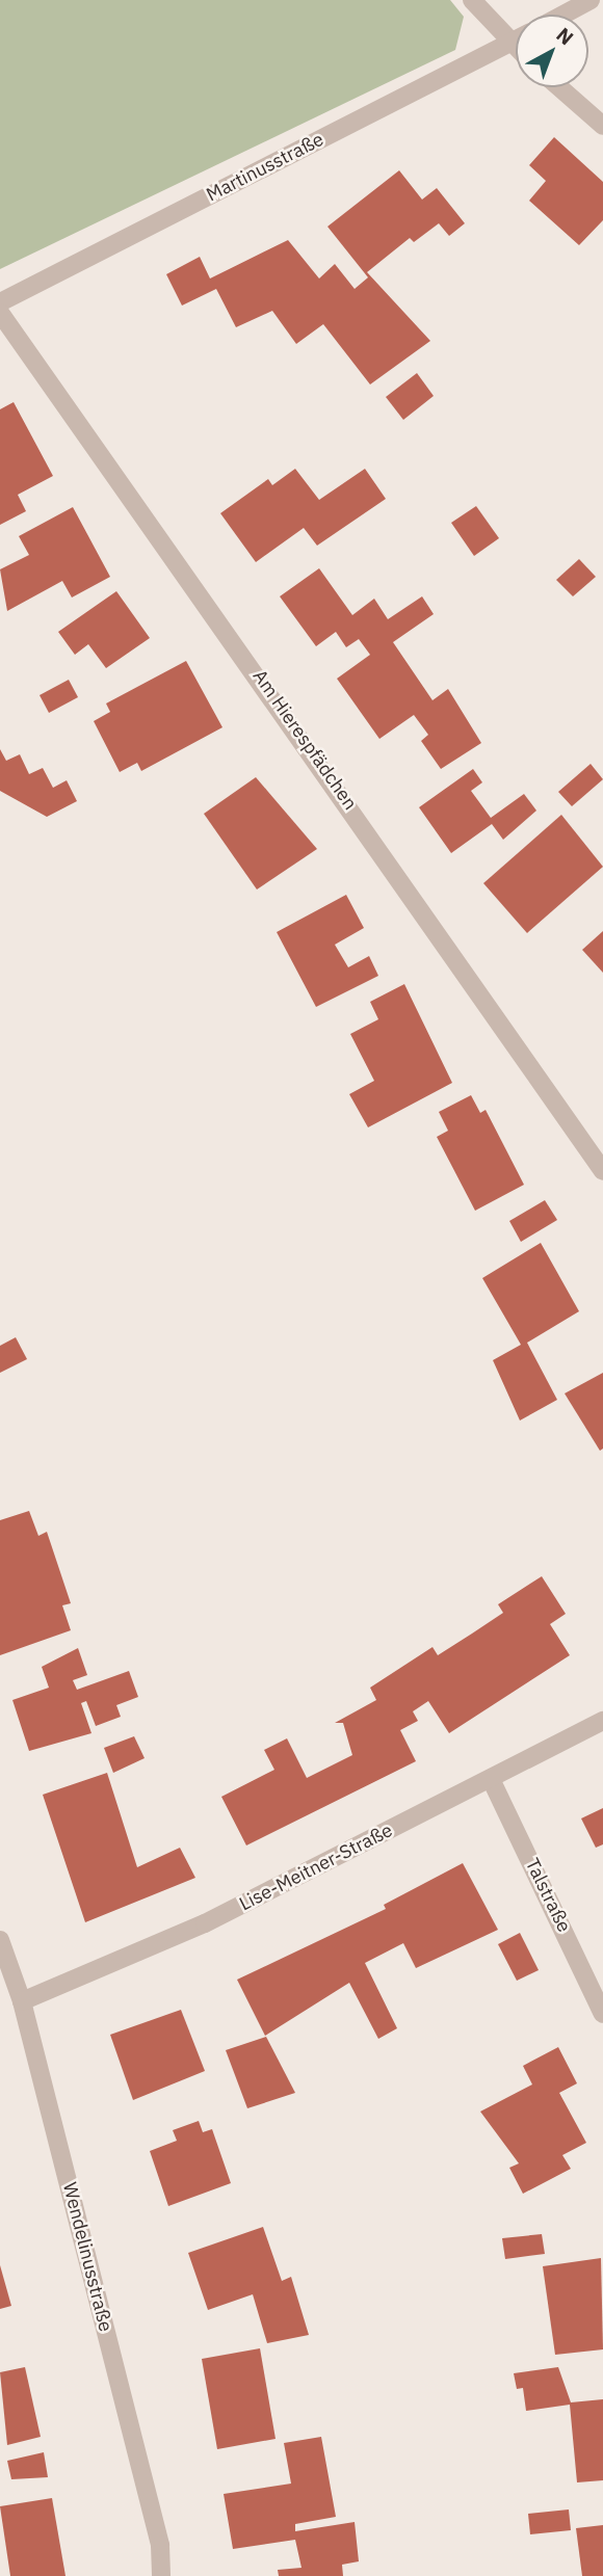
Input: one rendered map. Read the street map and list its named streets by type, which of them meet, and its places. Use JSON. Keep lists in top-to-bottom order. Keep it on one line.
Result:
{"streets":{"street":["Martinusstraße","Am Hierespfädchen","Lise-Meitner-Straße","Talstraße","Wendelinusstraße"]},"crossings":[["Lise-Meitner-Straße","Talstraße"],["Lise-Meitner-Straße","Wendelinusstraße"]],"north":"top right"}
